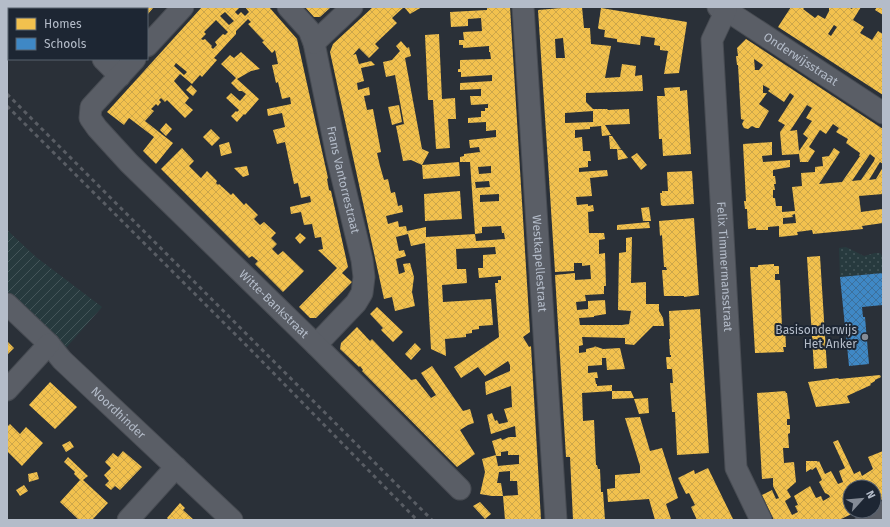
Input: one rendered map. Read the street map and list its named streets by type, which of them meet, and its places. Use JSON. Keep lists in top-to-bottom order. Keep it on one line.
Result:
{"streets":{"street":["Onderwijsstraat","Frans Vantorrestraat","Westkapellestraat","Felix Timmermansstraat","Witte-Bankstraat","Noordhinder"]},"crossings":[["Onderwijsstraat","Felix Timmermansstraat"],["Frans Vantorrestraat","Witte-Bankstraat"]],"places":["Basisonderwijs Het Anker"],"legend":["Homes","Schools"],"north":"top right"}
